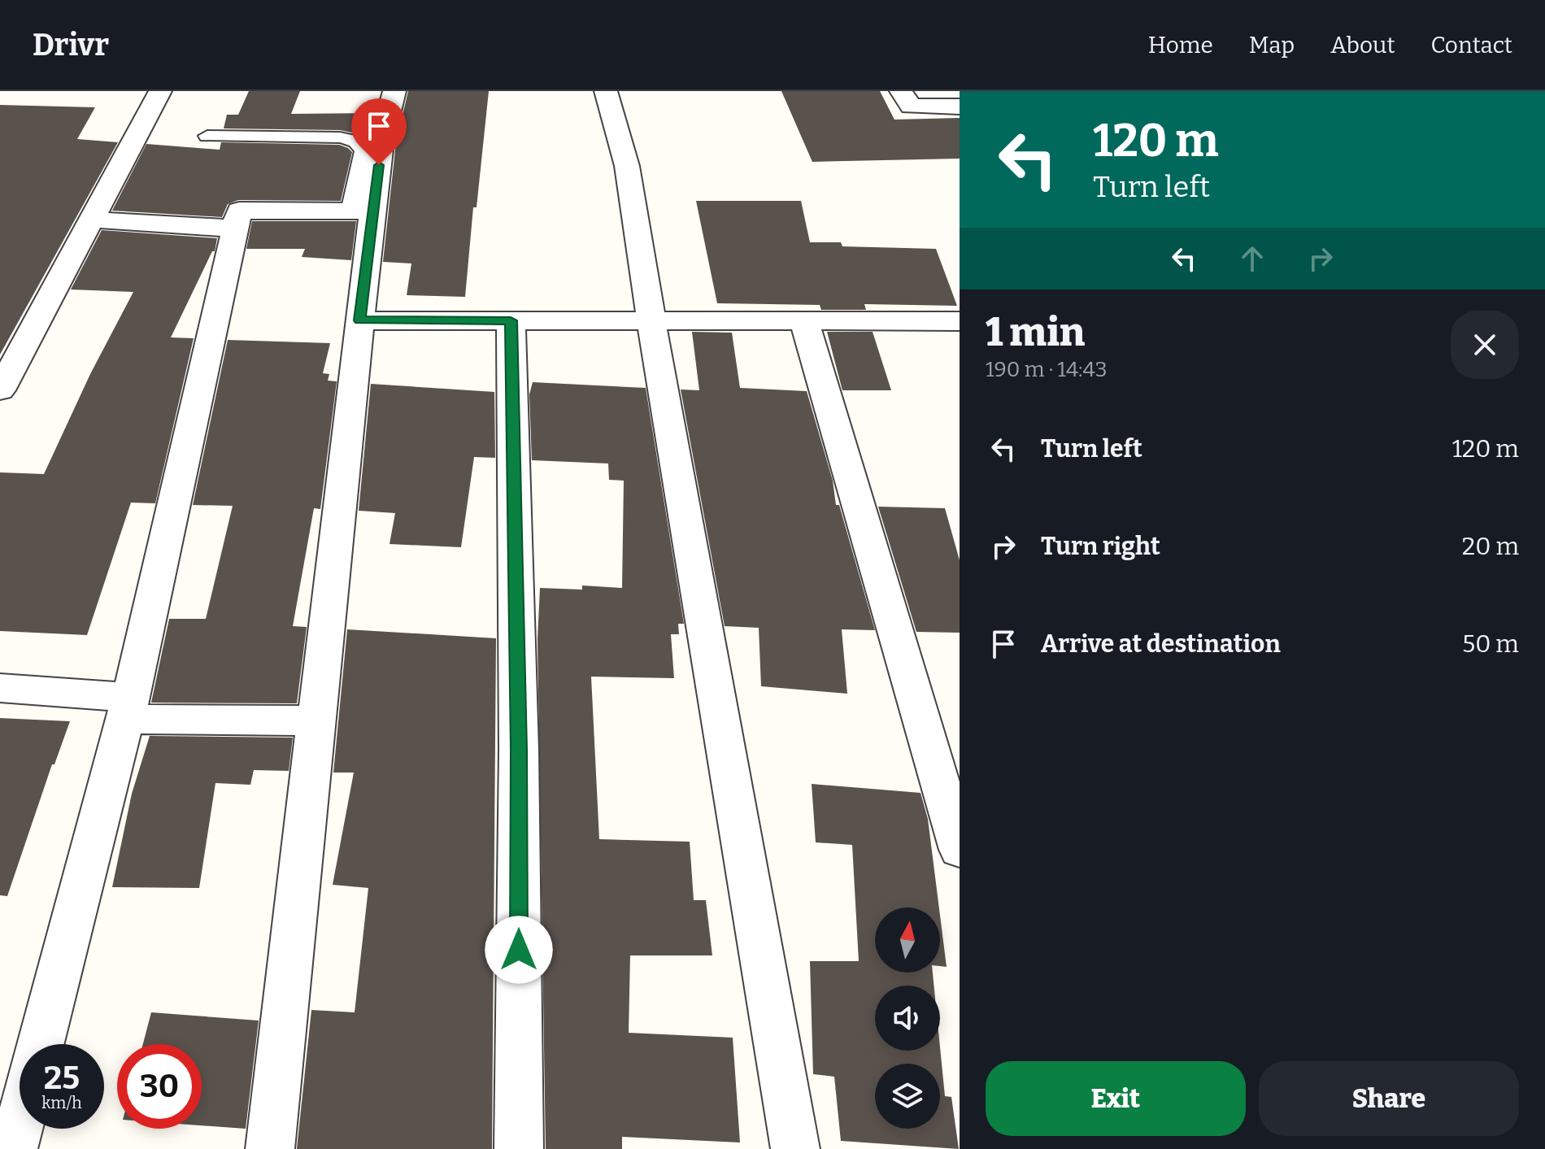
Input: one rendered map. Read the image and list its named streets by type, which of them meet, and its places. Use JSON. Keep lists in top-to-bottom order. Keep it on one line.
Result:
{"north":"top","page":{"header":"Drivr","nav":["Home","Map","About","Contact"],"turn":["120 m","Turn left"],"heading":["1 min","190 m · 14:43"],"list":[{"name":"Turn left","value":"120 m"},{"name":"Turn right","value":"20 m"},{"name":"Arrive at destination","value":"50 m"}],"speed":"25 km/h","limit":"30","buttons":["Exit","Share"]}}
